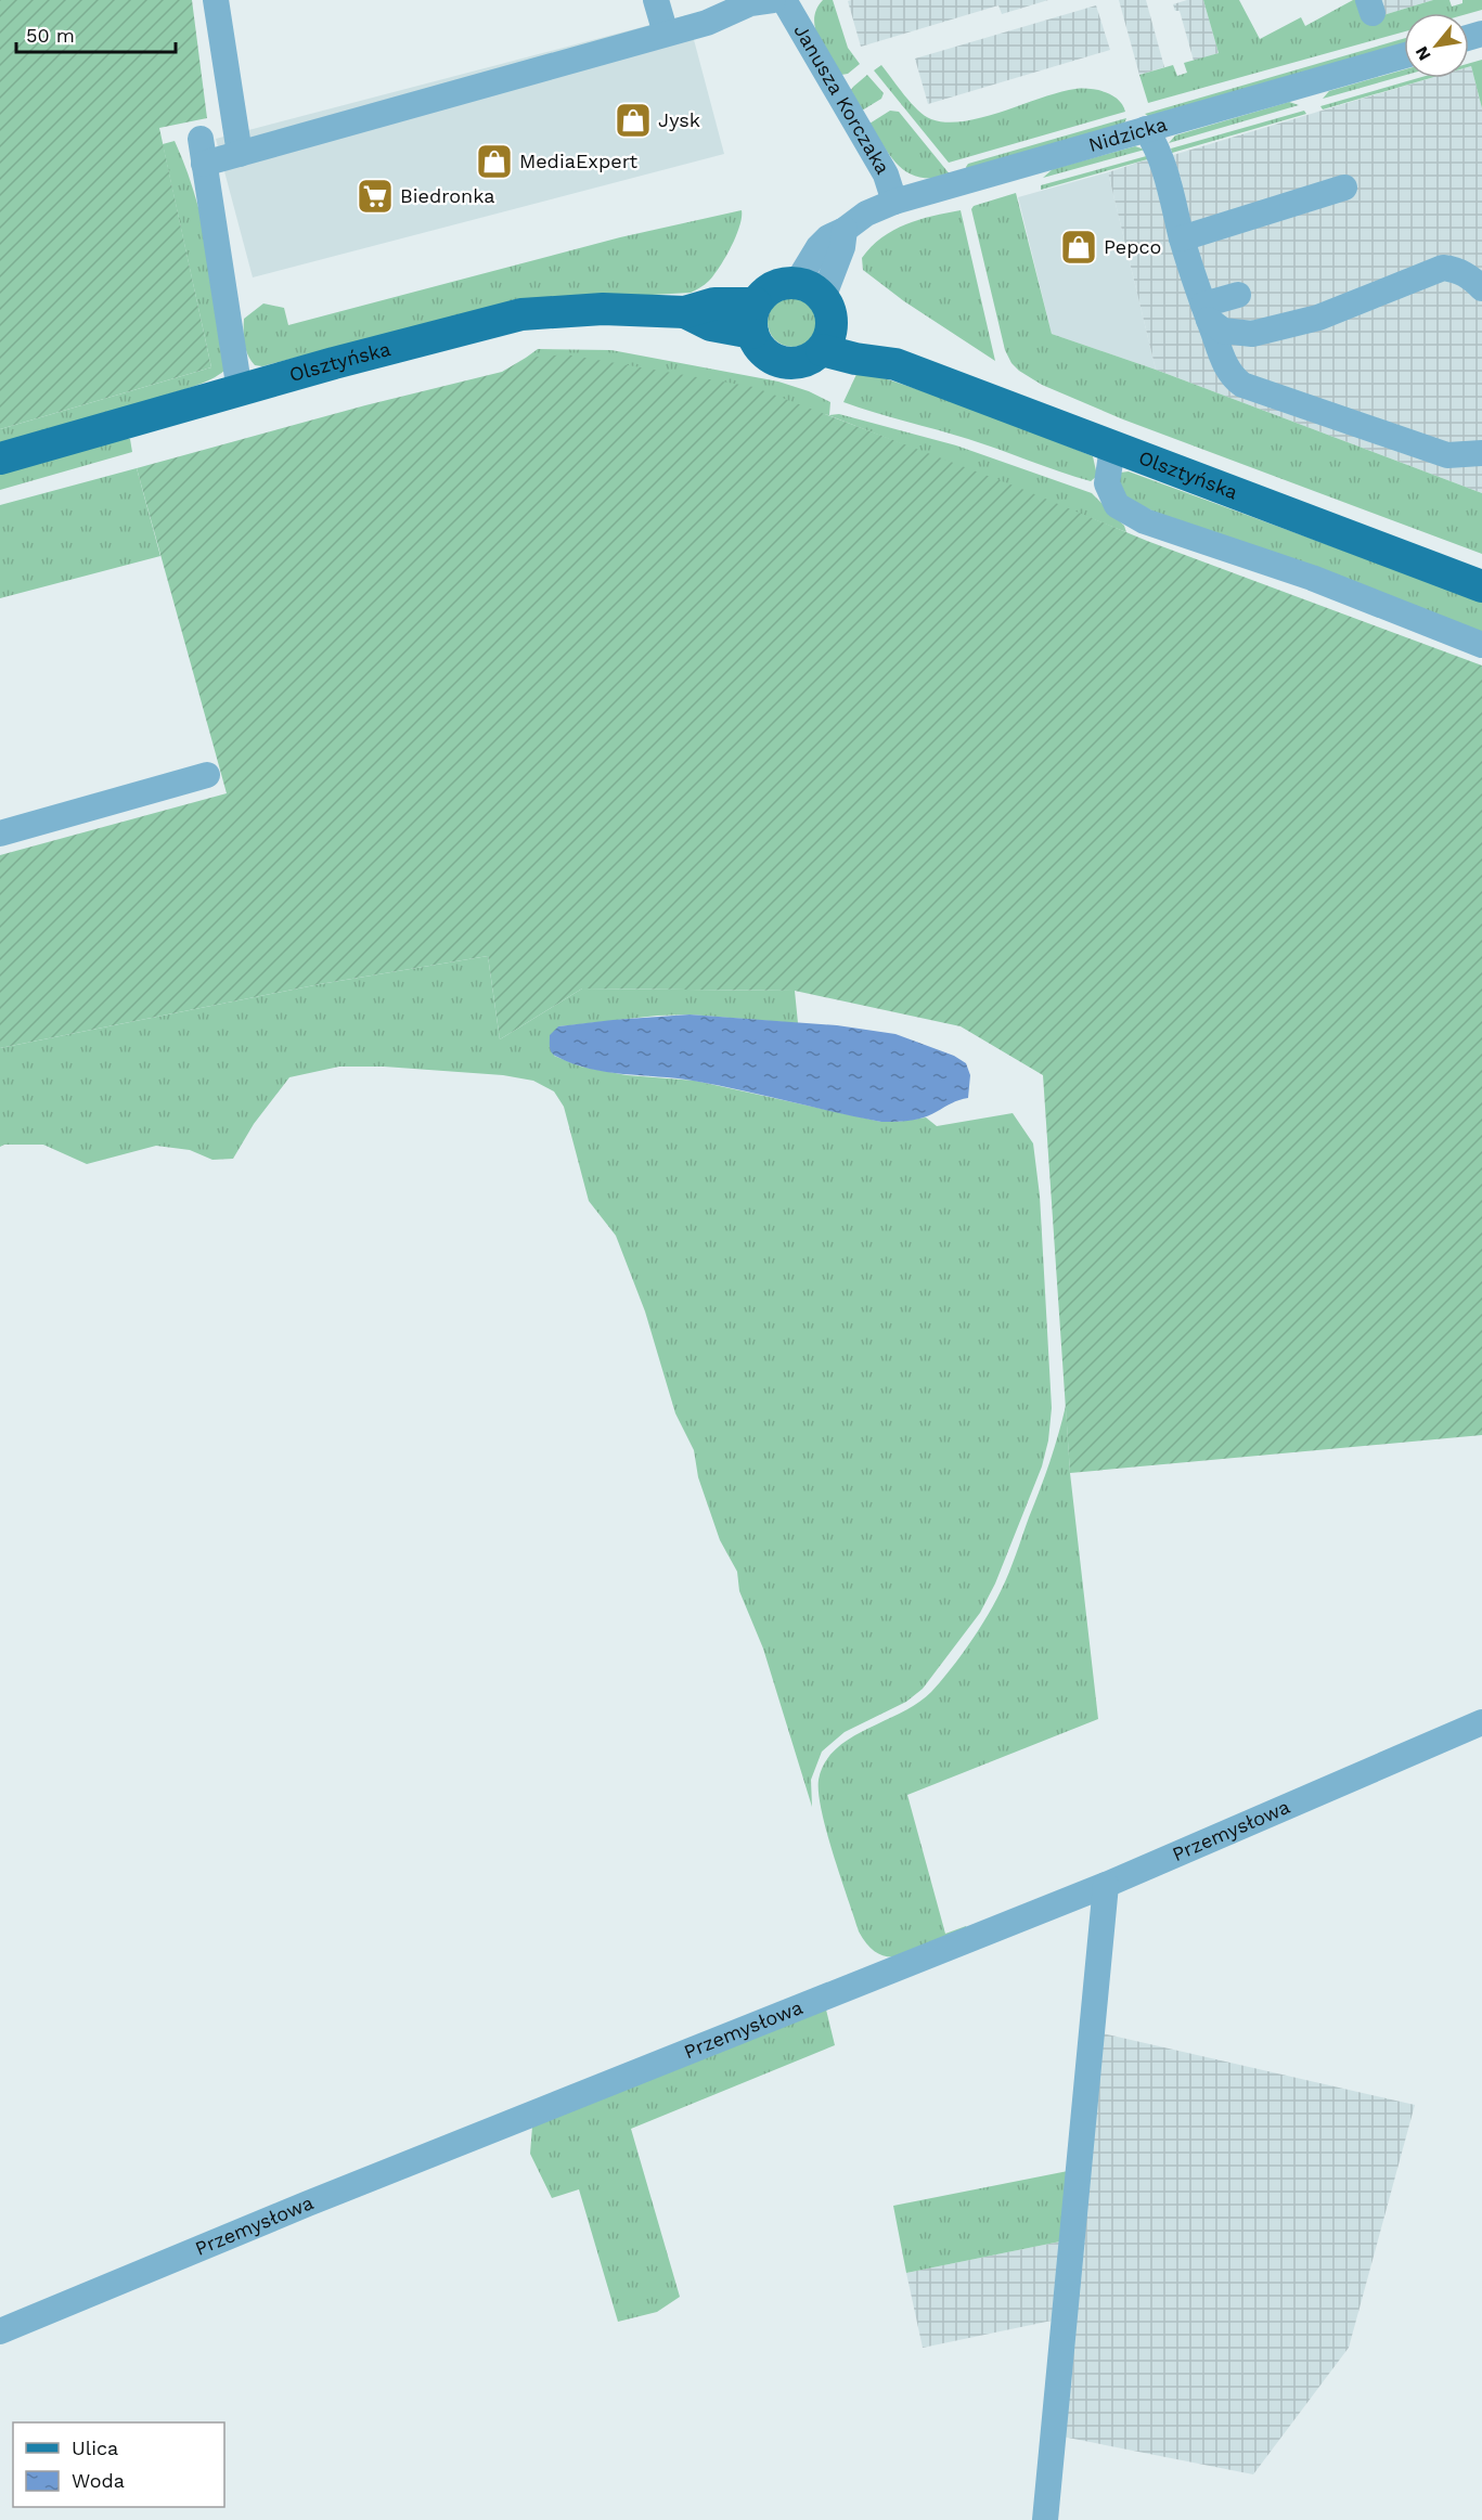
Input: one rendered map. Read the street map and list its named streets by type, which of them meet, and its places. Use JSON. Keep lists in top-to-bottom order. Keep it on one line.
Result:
{"streets":{"main road":["Olsztyńska"],"street":["Janusza Korczaka","Nidzicka","Przemysłowa"]},"crossings":[["Janusza Korczaka","Nidzicka"],["Nidzicka","Olsztyńska"]],"places":{"shop":["Jysk","MediaExpert","Pepco"],"supermarket":["Biedronka"]},"legend":["Ulica","Woda"],"scale_bar":"50 m","north":"bottom left"}
